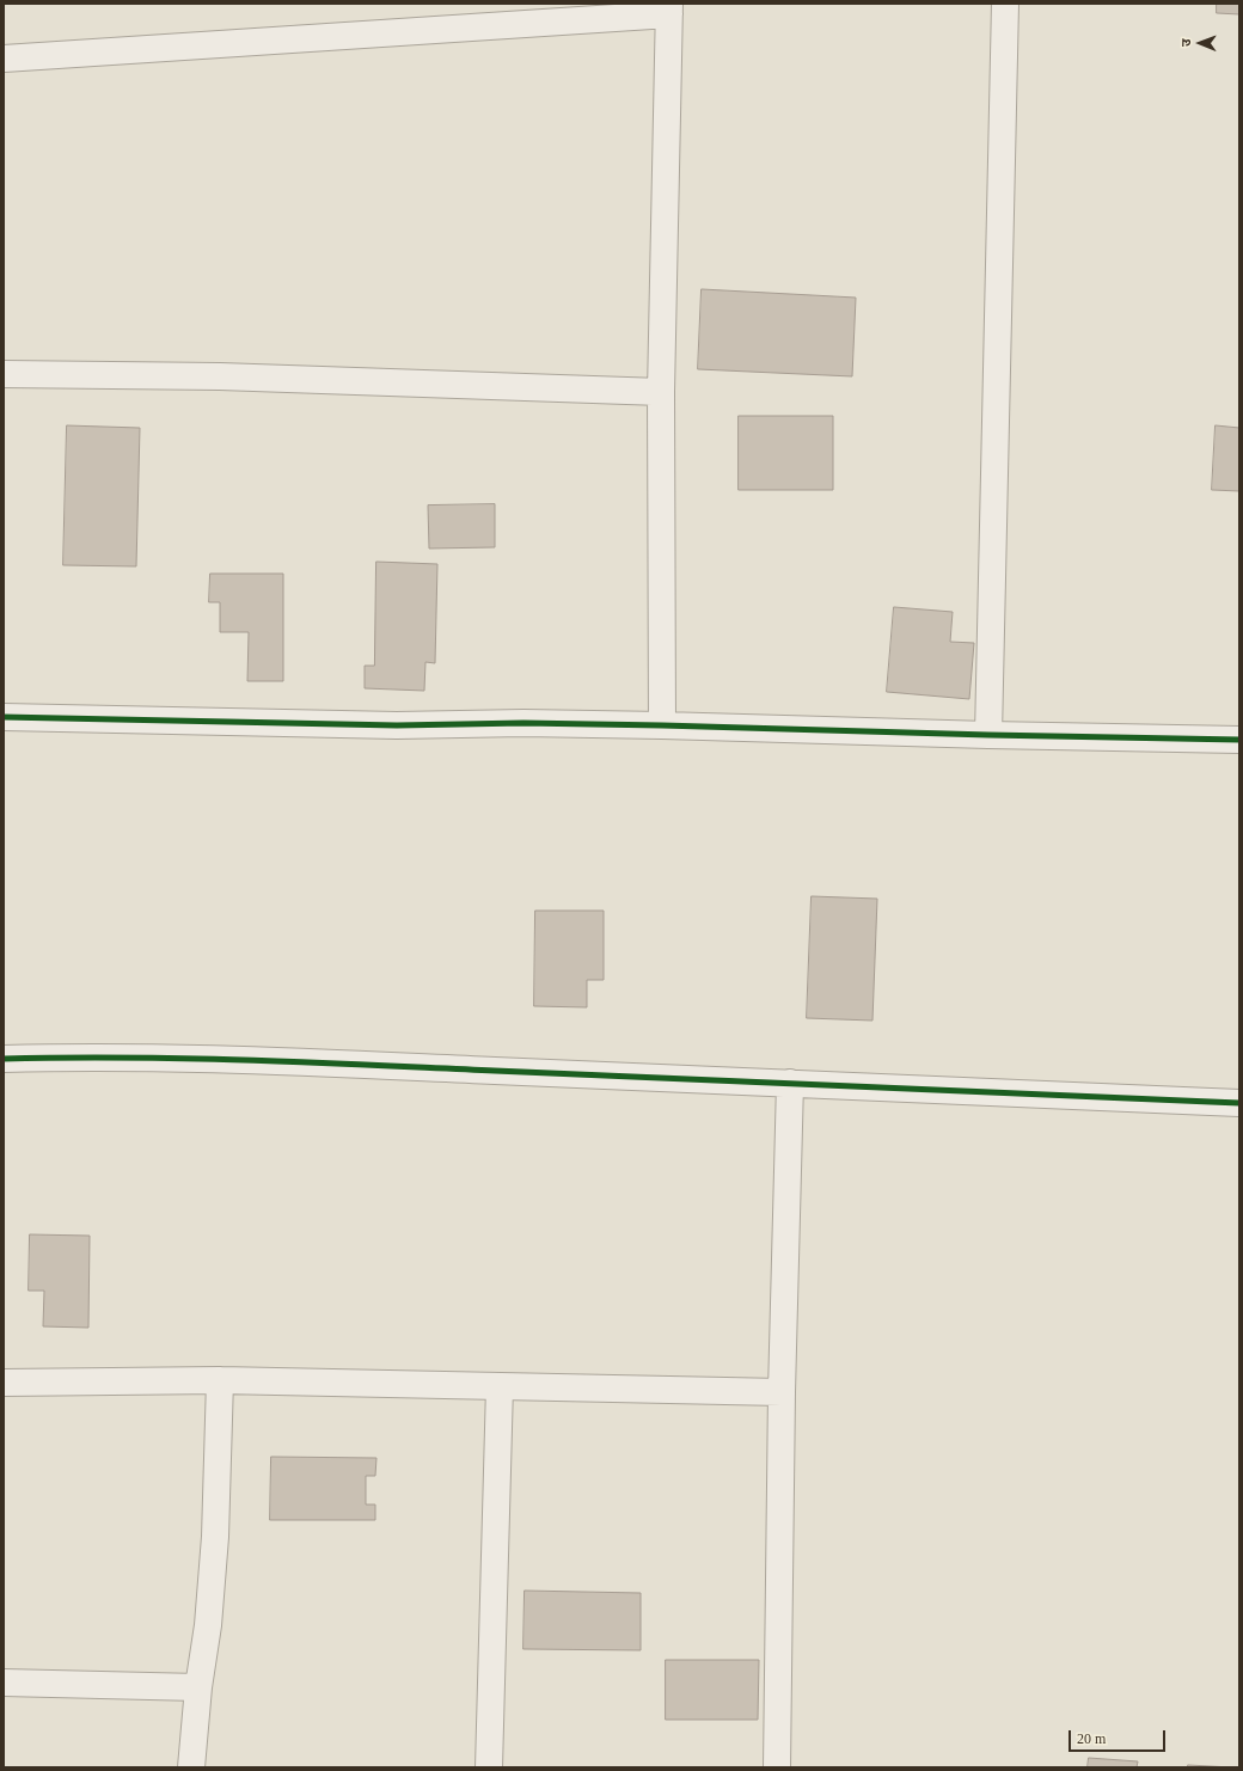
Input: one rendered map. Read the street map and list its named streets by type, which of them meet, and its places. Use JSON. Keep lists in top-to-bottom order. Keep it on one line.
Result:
{"scale_bar":"20 m","north":"left"}
